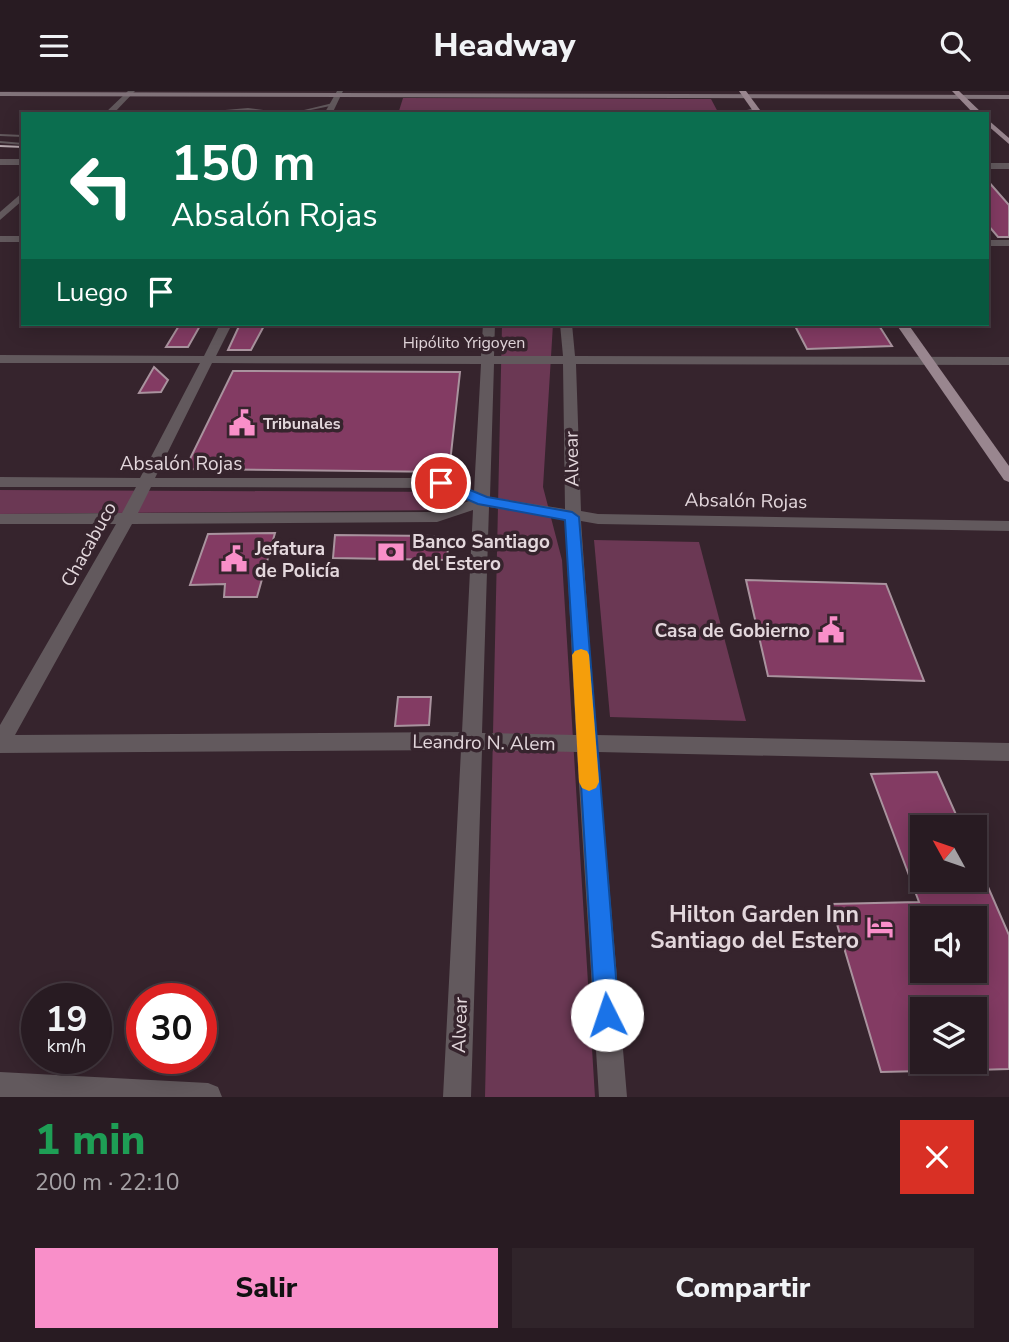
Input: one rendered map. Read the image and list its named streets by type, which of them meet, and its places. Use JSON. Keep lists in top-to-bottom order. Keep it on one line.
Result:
{"streets":{"street":["Hipólito Yrigoyen","Alvear","Absalón Rojas","Chacabuco","Leandro N. Alem"]},"crossings":[["Hipólito Yrigoyen","Alvear"],["Hipólito Yrigoyen","Chacabuco"],["Alvear","Absalón Rojas"],["Alvear","Leandro N. Alem"],["Absalón Rojas","Chacabuco"],["Chacabuco","Leandro N. Alem"]],"places":{"public building":["Tribunales","Jefatura de Policía","Casa de Gobierno"],"bank":["Banco Santiago del Estero"],"hotel":["Hilton Garden Inn Santiago del Estero"]},"north":"top left","page":{"header":"Headway","turn":["150 m","Absalón Rojas"],"then":"Luego","speed":"19 km/h","limit":"30","heading":["1 min","200 m · 22:10"],"buttons":["Salir","Compartir"]}}
